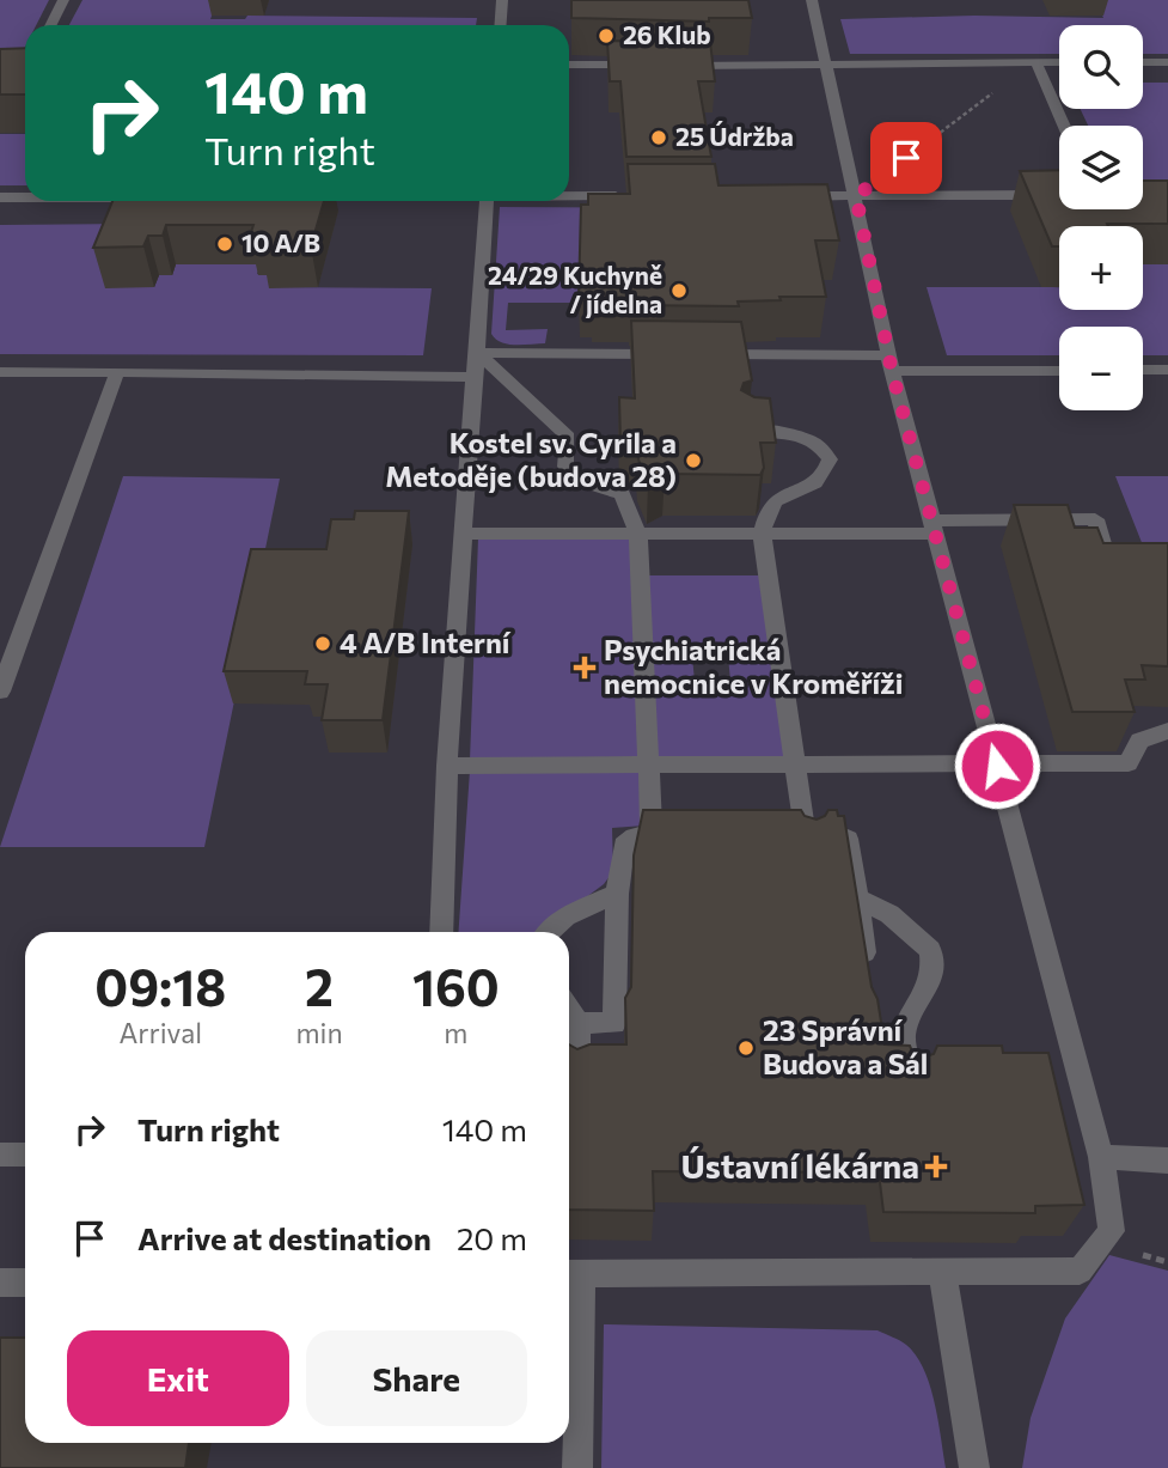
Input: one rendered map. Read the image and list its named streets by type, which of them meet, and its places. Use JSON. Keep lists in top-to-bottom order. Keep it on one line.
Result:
{"places":{"other":["26 Klub","25 Údržba","10 A/B","24/29 Kuchyně / jídelna","Kostel sv. Cyrila a Metoděje (budova 28)","4 A/B Interní","23 Správní Budova a Sál"],"health":["Psychiatrická nemocnice v Kroměříži","Ústavní lékárna"]},"page":{"map_buttons":["+","−"],"turn":["140 m","Turn right"],"eta":["09:18","Arrival","2","min","160","m"],"list":[{"name":"Turn right","value":"140 m"},{"name":"Arrive at destination","value":"20 m"}],"buttons":["Exit","Share"]}}
